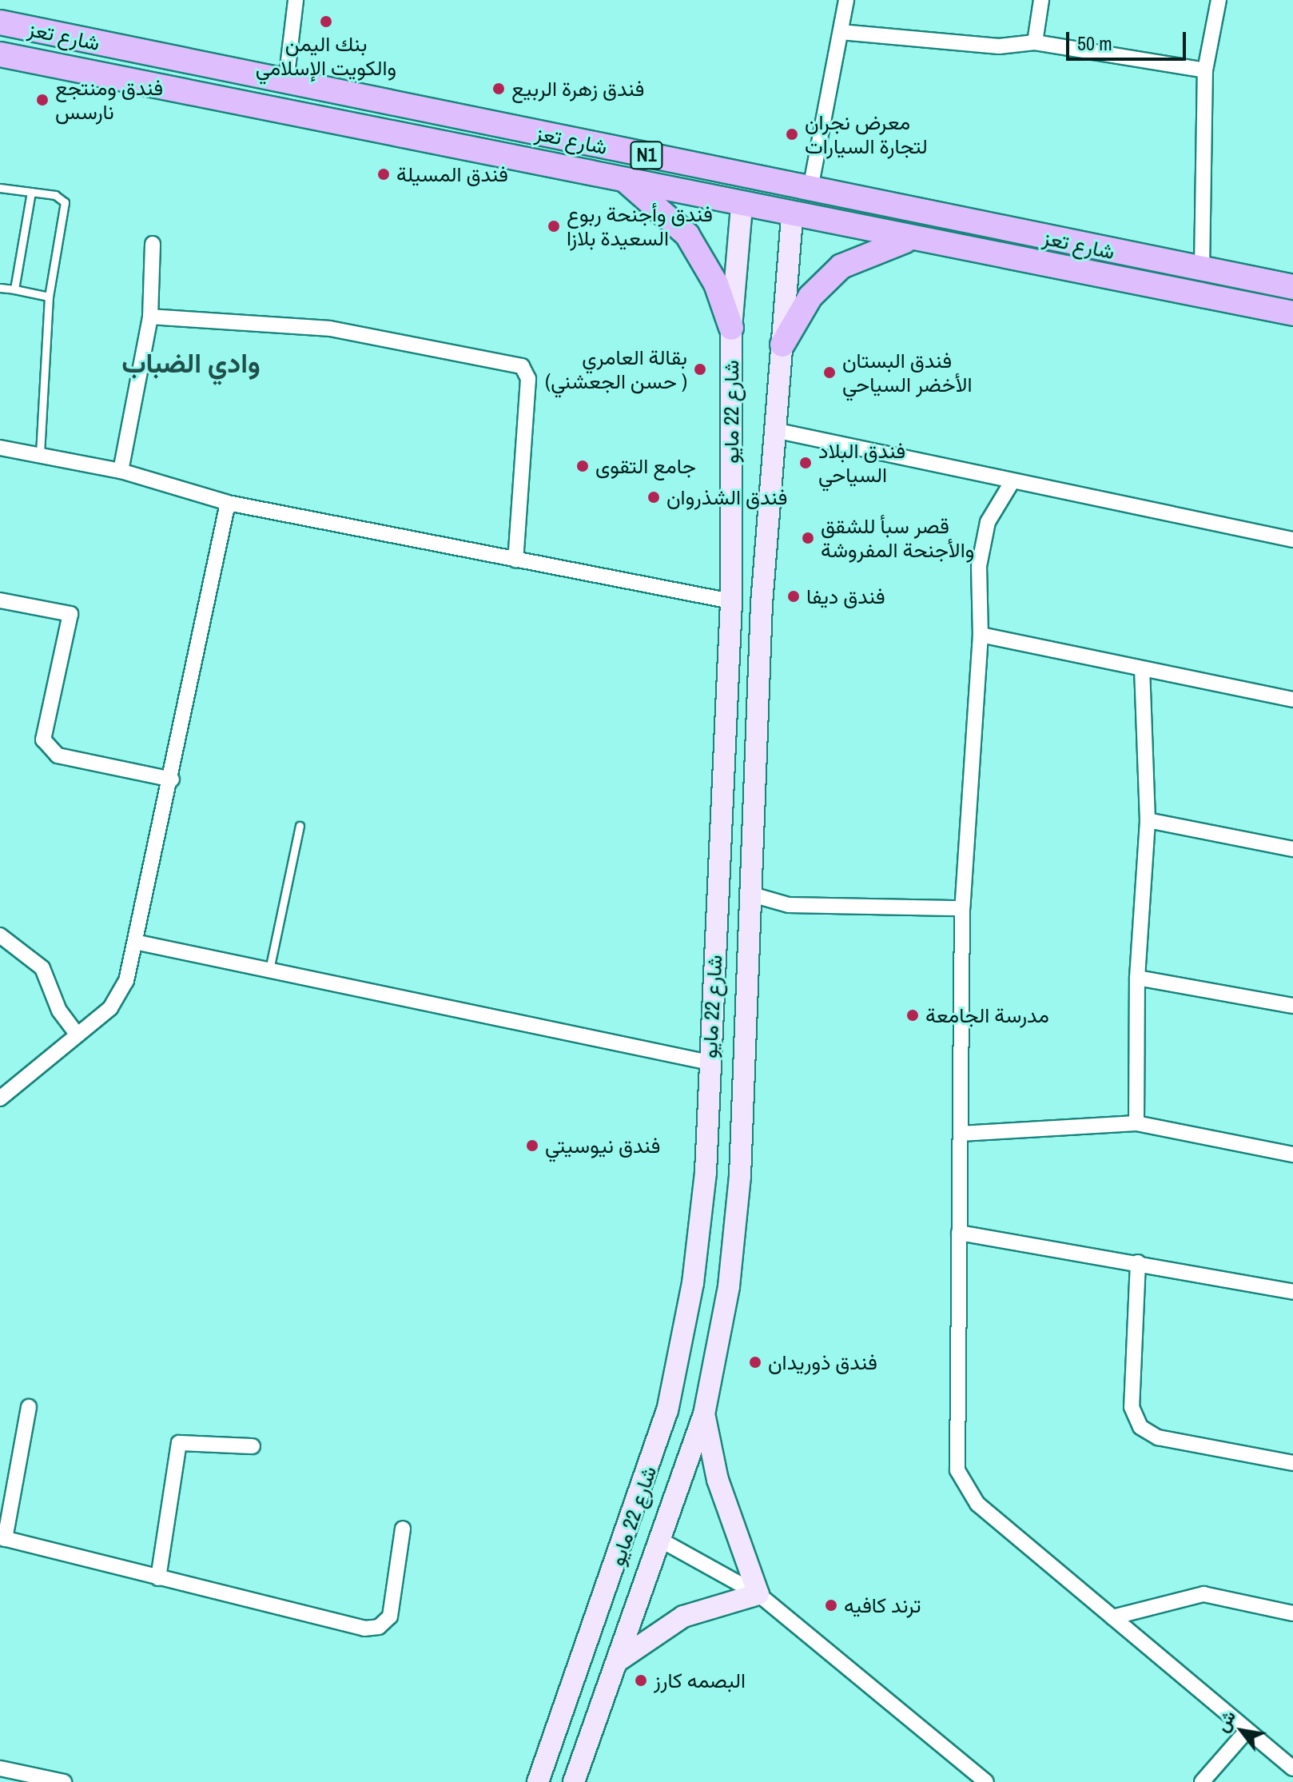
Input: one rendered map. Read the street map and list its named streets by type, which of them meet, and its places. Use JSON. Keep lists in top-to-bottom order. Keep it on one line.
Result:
{"streets":{"highway":["شارع تعز","N1"],"main road":["شارع 22 مايو"]},"crossings":[["شارع تعز","شارع 22 مايو"]],"districts":["وادي الضباب"],"places":["بنك اليمن والكويت الإسلامي","فندق زهرة الربيع","فندق ومنتجع نارسس","معرض نجران لتجارة السيارات","فندق المسيلة","فندق وأجنحة ربوع السعيدة بلازا","بقالة العامري (حسن الجعشني )","فندق البستان الأخضر السياحي","فندق البلاد السياحي","جامع التقوى","فندق الشذروان","قصر سبأ للشقق والأجنحة المفروشة","فندق ديفا","مدرسة الجامعة","فندق نيوسيتي","فندق ذوريدان","ترند كافيه","البصمه كارز"],"scale_bar":"50 m","north":"top left"}
